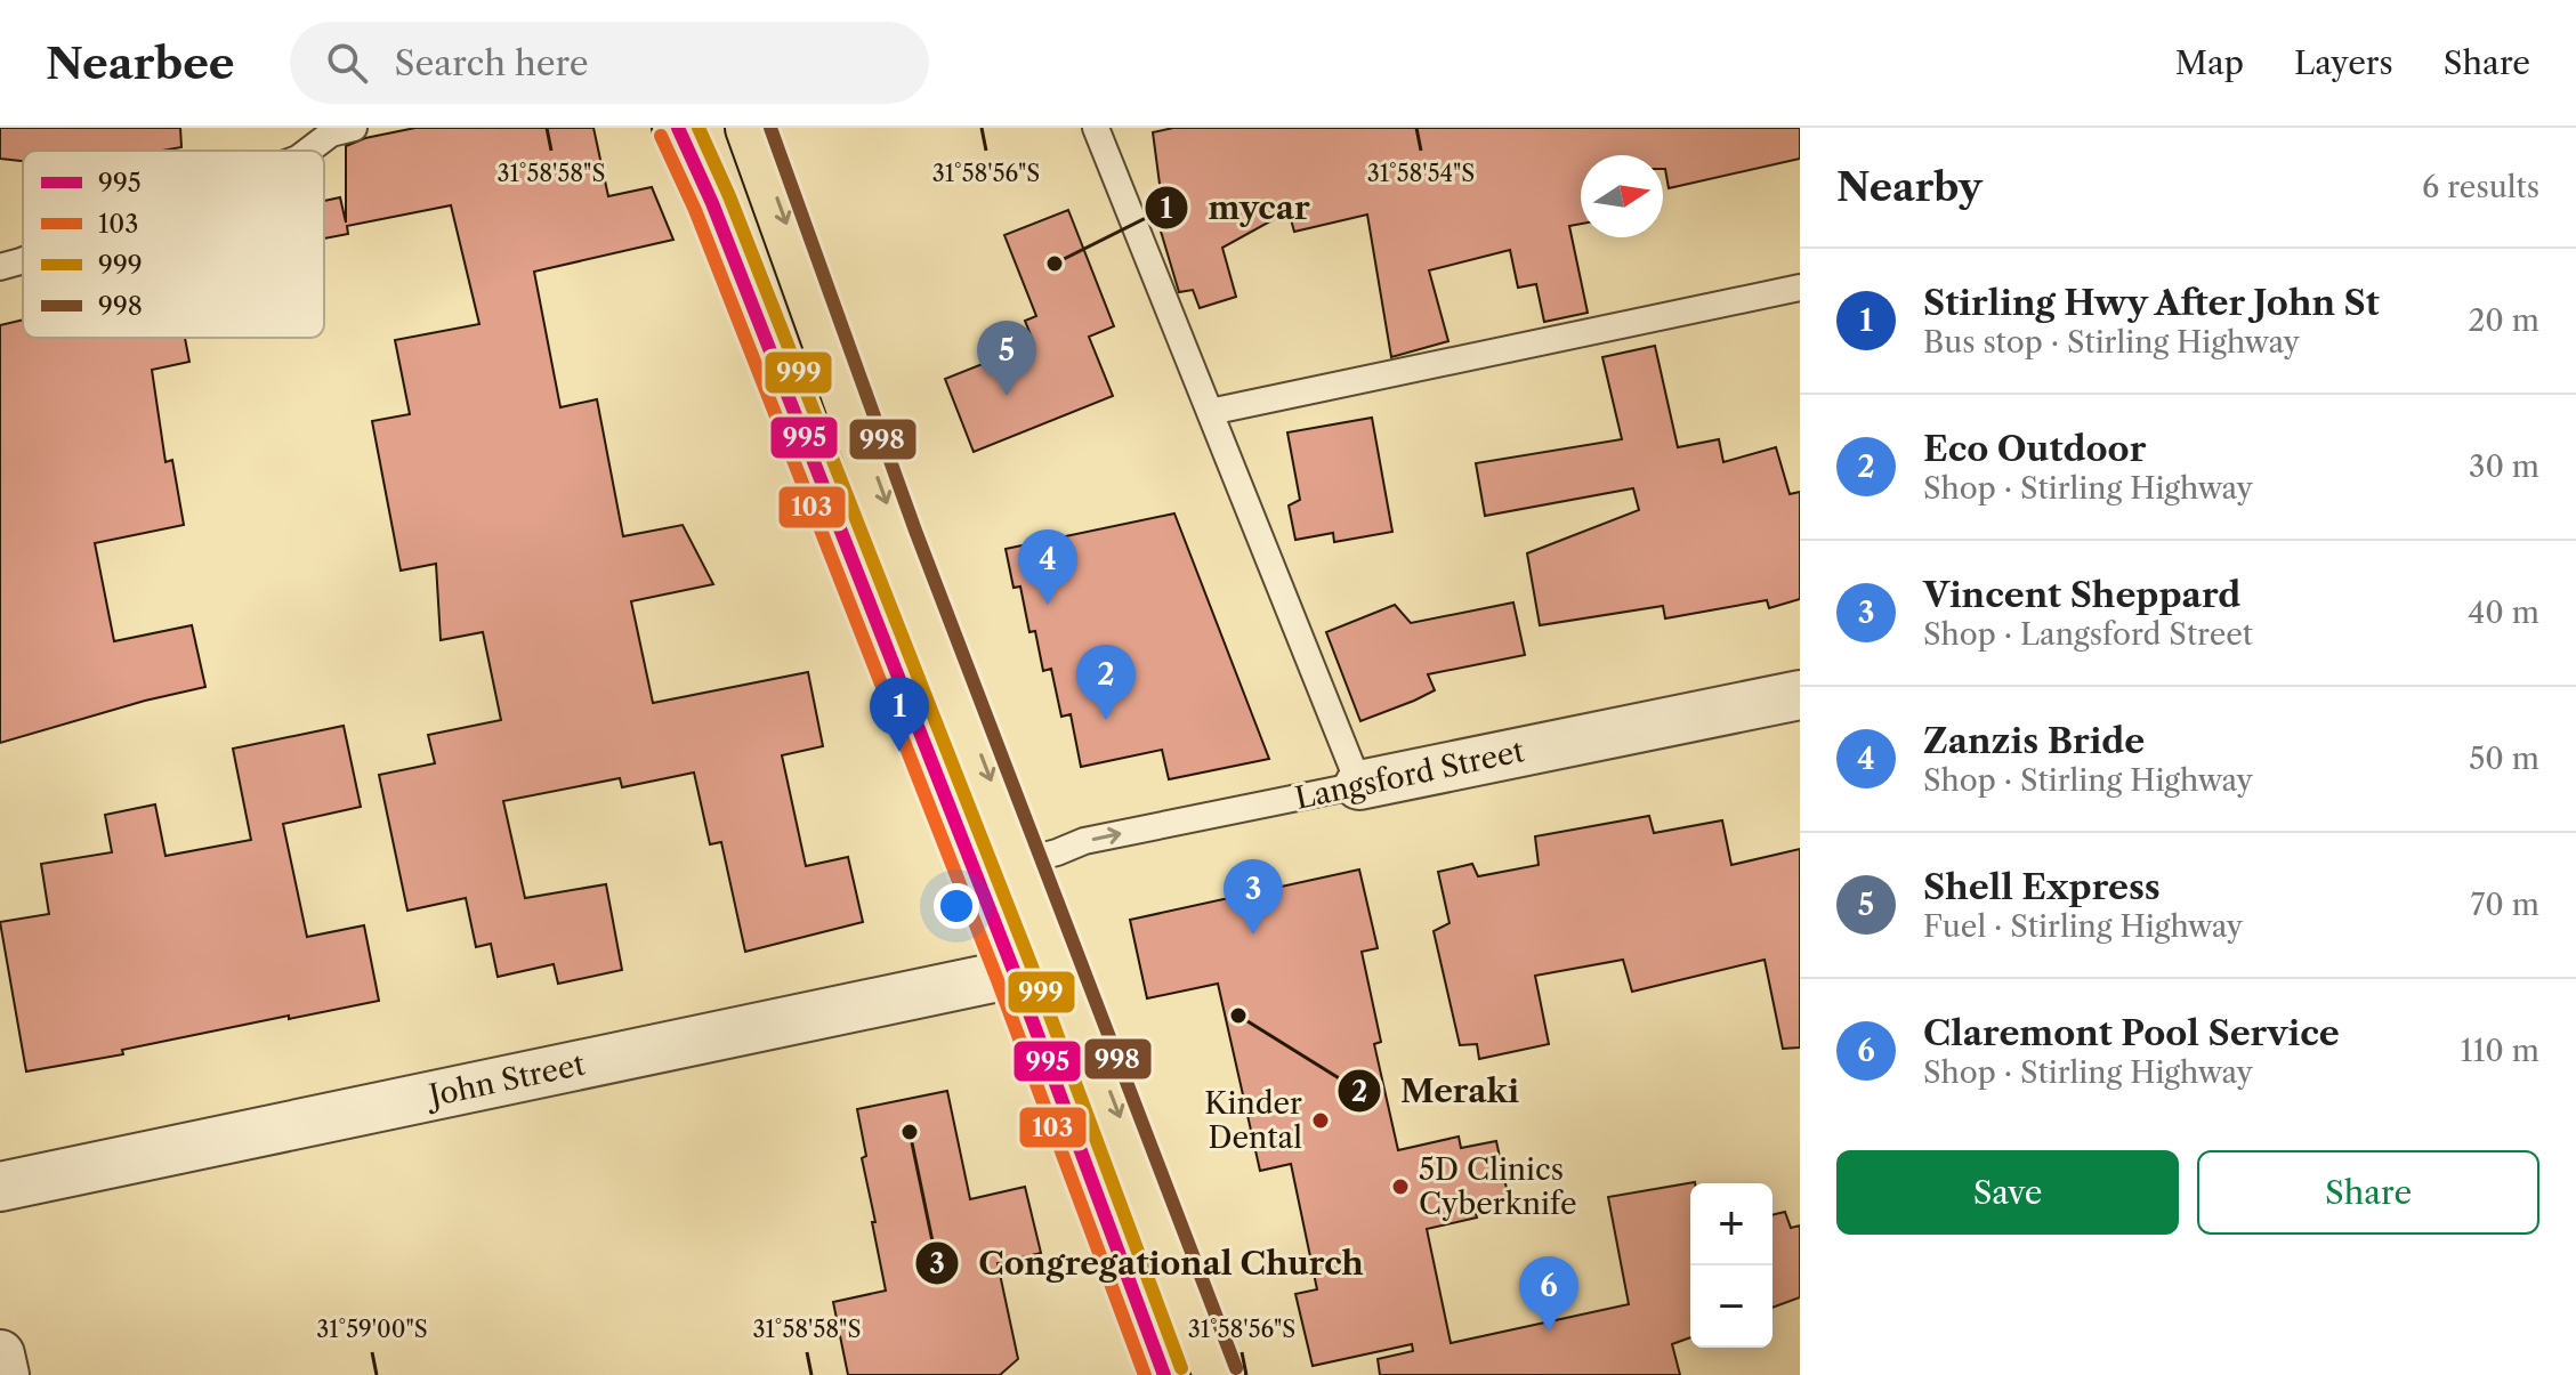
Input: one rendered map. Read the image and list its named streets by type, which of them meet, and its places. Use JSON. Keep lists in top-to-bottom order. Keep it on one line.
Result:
{"streets":{"street":["Langsford Street","John Street"]},"one_way":["Langsford Street"],"places":["mycar","Meraki","Kinder Dental","Congregational Church","5D Clinics Cyberknife"],"lines":["transit line 995","transit line 999","transit line 998","transit line 103"],"legend":["995","103","999","998"],"north":"right","page":{"header":"Nearbee","search":"Search here","nav":["Map","Layers","Share"],"heading":["Nearby","6 results"],"list":[{"mark":"1","name":"Stirling Hwy After John St","note":"Bus stop · Stirling Highway","value":"20 m"},{"mark":"2","name":"Eco Outdoor","note":"Shop · Stirling Highway","value":"30 m"},{"mark":"3","name":"Vincent Sheppard","note":"Shop · Langsford Street","value":"40 m"},{"mark":"4","name":"Zanzis Bride","note":"Shop · Stirling Highway","value":"50 m"},{"mark":"5","name":"Shell Express","note":"Fuel · Stirling Highway","value":"70 m"},{"mark":"6","name":"Claremont Pool Service","note":"Shop · Stirling Highway","value":"110 m"}],"pins":["5","4","2","1","3","6"],"buttons":["Save","Share"],"map_buttons":["+","−"]},"coordinates":["31°58'58\"S","31°58'56\"S","31°58'54\"S","31°59'00\"S"]}
